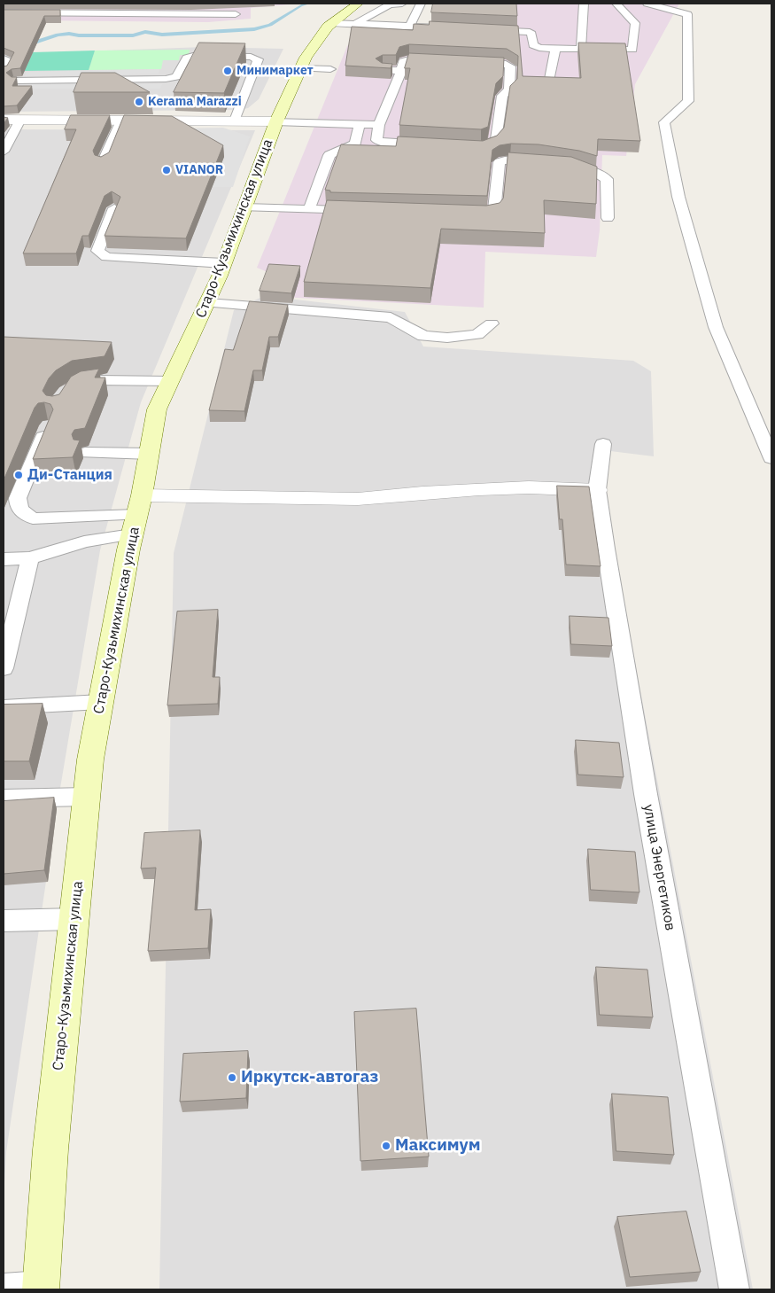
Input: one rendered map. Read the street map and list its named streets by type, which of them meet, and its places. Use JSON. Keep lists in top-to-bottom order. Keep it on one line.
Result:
{"streets":{"main road":["Старо-Кузьмихинская улица"],"lane":["улица Энергетиков"]},"places":["Минимаркет","Kerama Marazzi","VIANOR","Ди-Станция","Иркутск-автогаз","Максимум"]}
